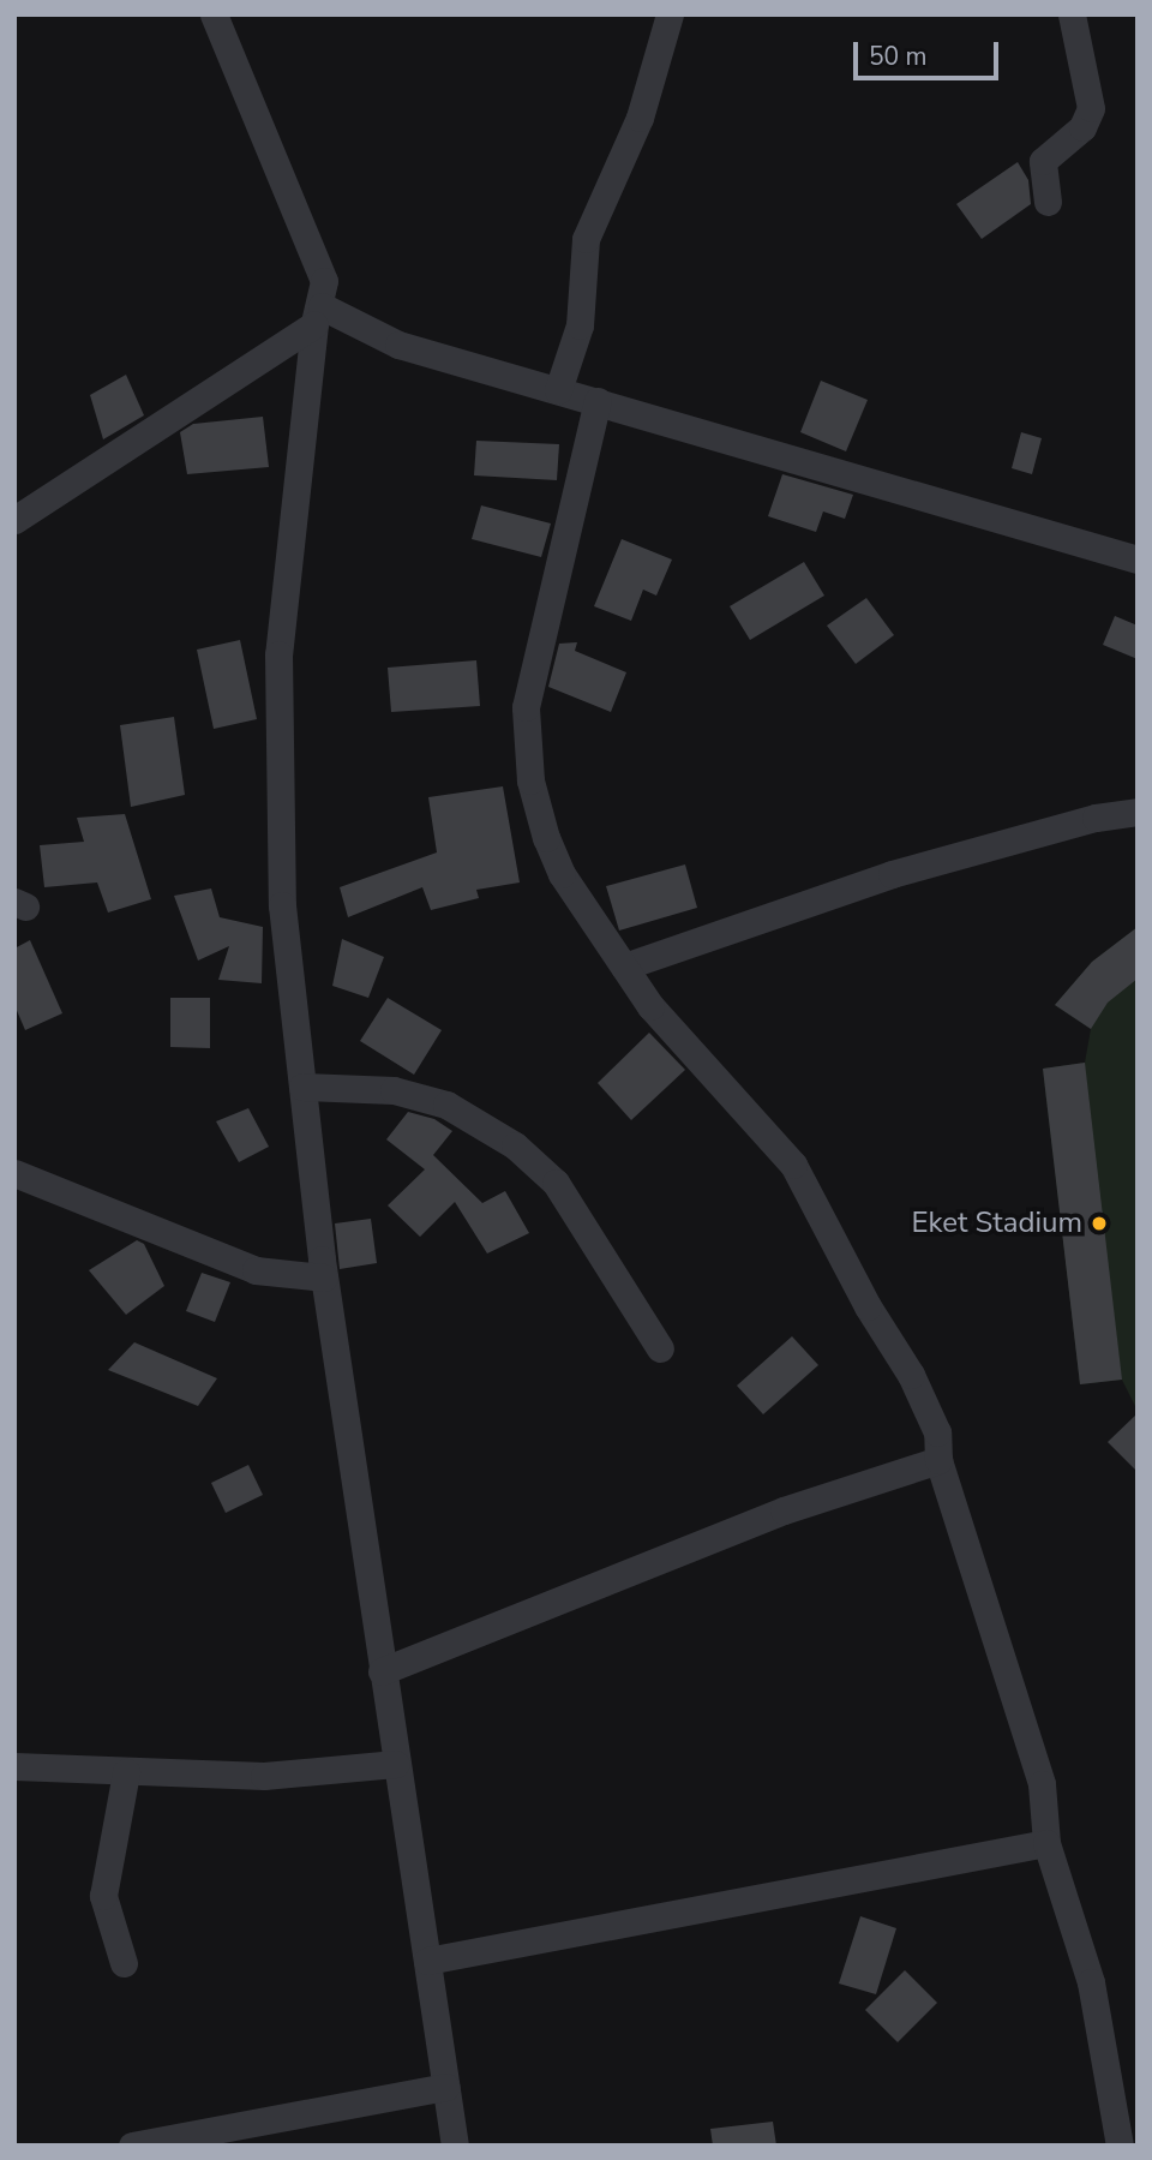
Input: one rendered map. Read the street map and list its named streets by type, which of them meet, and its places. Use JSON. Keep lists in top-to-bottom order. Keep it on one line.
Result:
{"places":["Eket Stadium"],"scale_bar":"50 m"}
